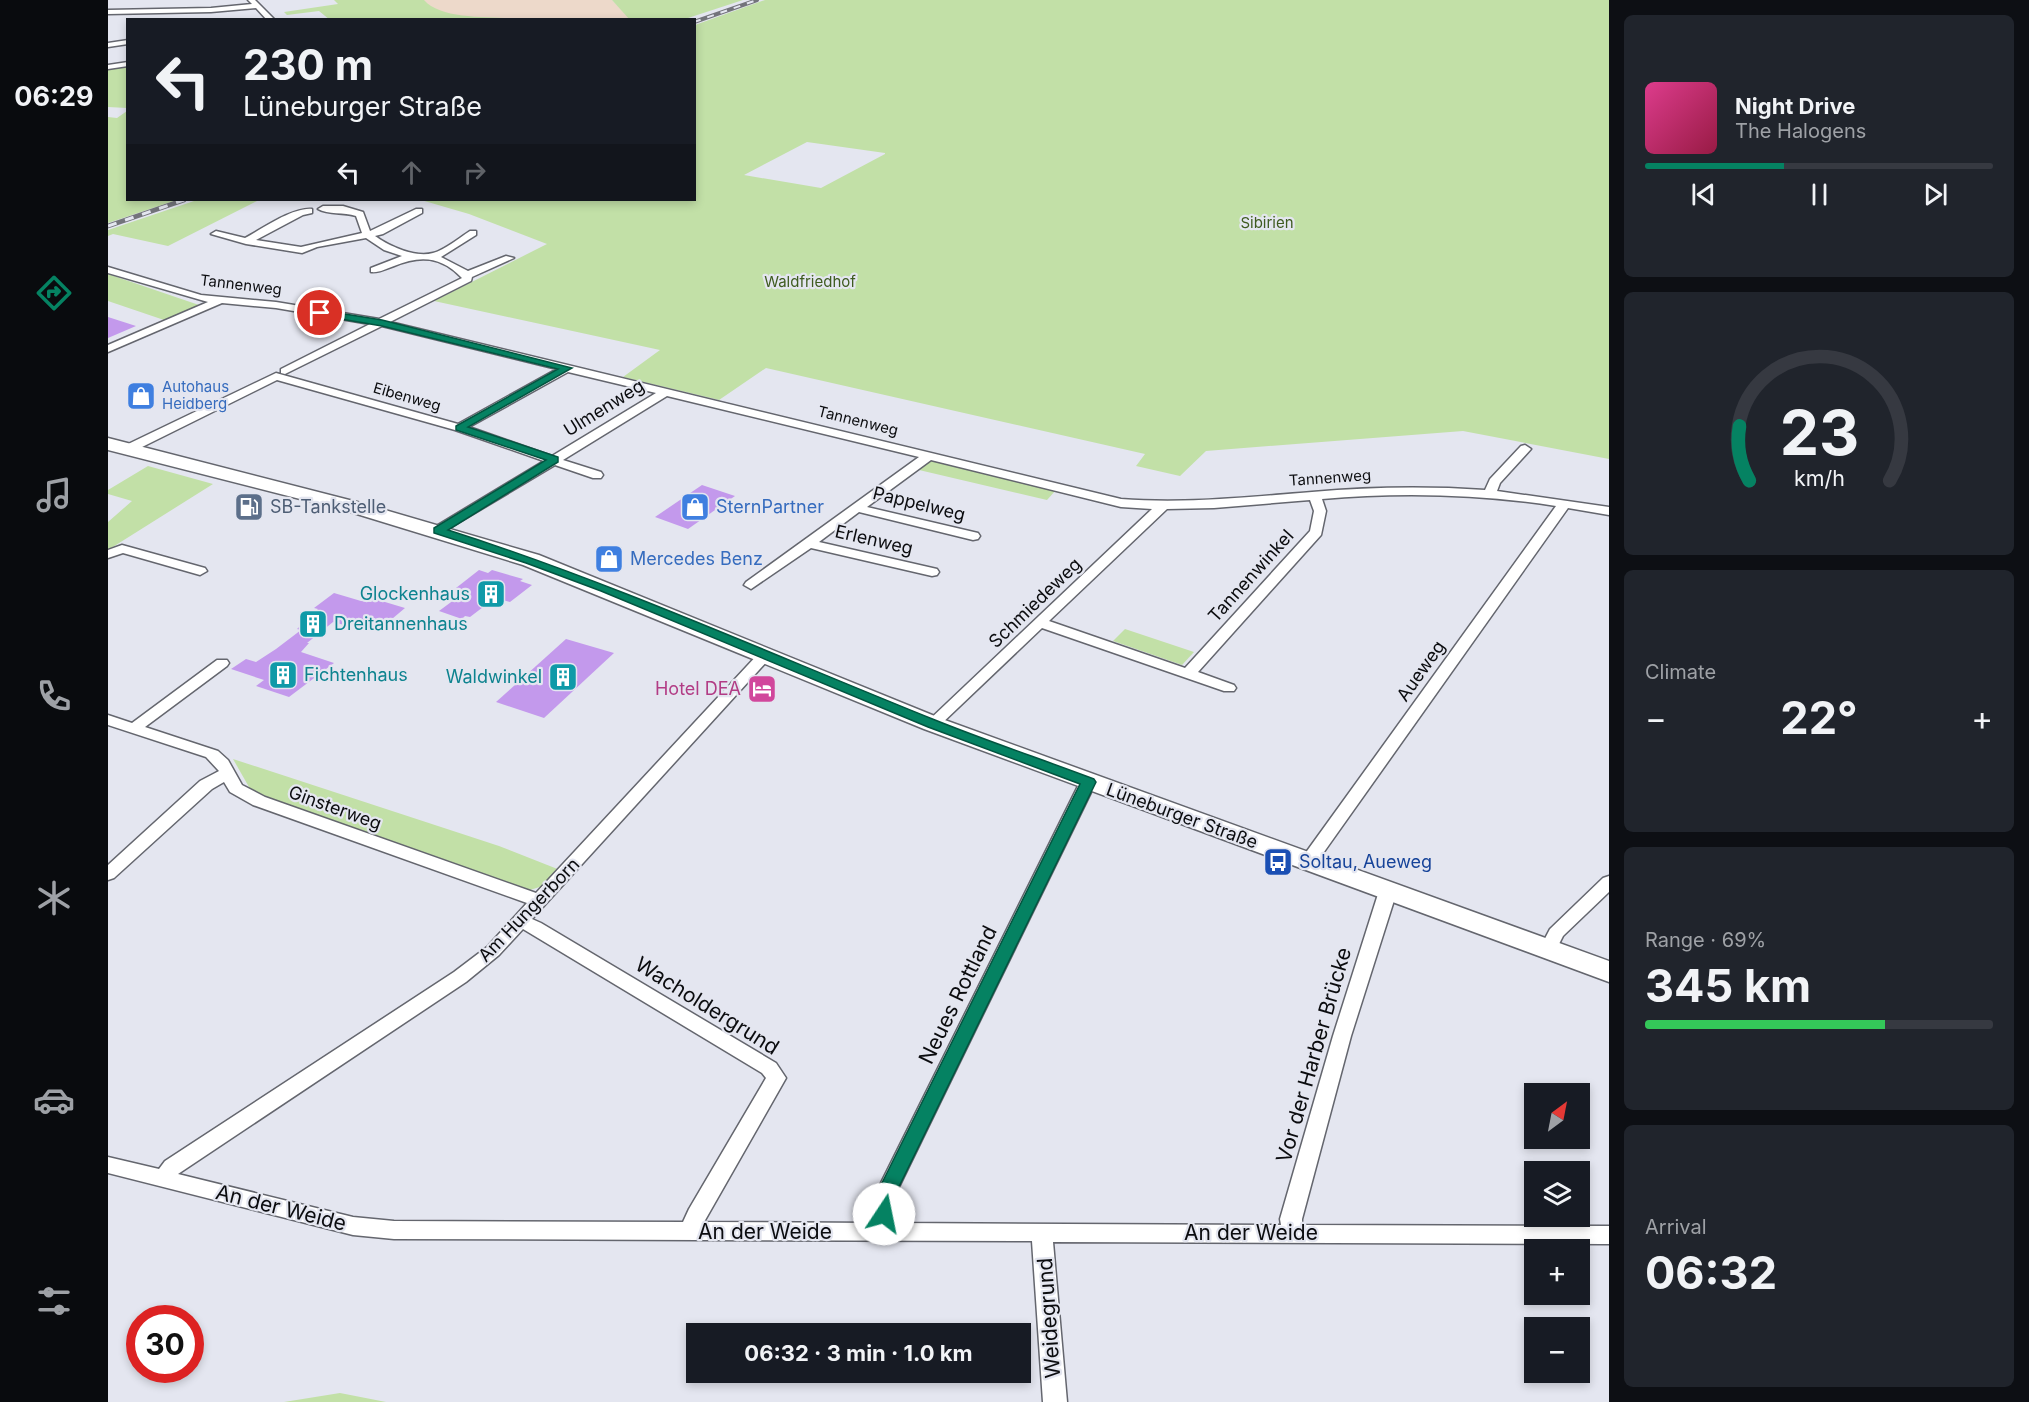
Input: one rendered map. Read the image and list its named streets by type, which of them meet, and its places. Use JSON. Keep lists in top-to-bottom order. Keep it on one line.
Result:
{"streets":{"main road":["Lüneburger Straße"],"street":["Tannenweg","Eibenweg","Ulmenweg","Pappelweg","Erlenweg","Tannenwinkel","Schmiedeweg","Aueweg","Ginsterweg","Am Hungerborn","Neues Rottland","Wacholdergrund","Vor der Harber Brücke","An der Weide","Weidegrund"]},"crossings":[["Tannenweg","Ulmenweg"],["Tannenweg","Tannenwinkel"],["Tannenweg","Schmiedeweg"],["Tannenweg","Aueweg"],["Eibenweg","Ulmenweg"],["Ulmenweg","Lüneburger Straße"],["Schmiedeweg","Lüneburger Straße"],["Aueweg","Lüneburger Straße"],["Ginsterweg","Am Hungerborn"],["Lüneburger Straße","Am Hungerborn"],["Lüneburger Straße","Neues Rottland"],["Lüneburger Straße","Vor der Harber Brücke"],["Am Hungerborn","Wacholdergrund"],["Am Hungerborn","An der Weide"],["Neues Rottland","An der Weide"],["Wacholdergrund","An der Weide"],["Vor der Harber Brücke","An der Weide"],["An der Weide","Weidegrund"]],"parks":["Sibirien","Waldfriedhof"],"places":{"shop":["Autohaus Heidberg","SternPartner","Mercedes Benz"],"fuel station":["SB-Tankstelle"],"building":["Glockenhaus","Dreitannenhaus","Fichtenhaus","Waldwinkel"],"hotel":["Hotel DEA"],"bus stop":["Soltau, Aueweg"]},"north":"top right","page":{"tabs":"06:29","turn":["230 m","Lüneburger Straße"],"song":["Night Drive","The Halogens"],"tile":["Climate",["Range · 69%","345 km"],["Arrival","06:32"]],"heat":["−","22°","+"],"map_buttons":["+","−"],"limit":"30","trip":"06:32 · 3 min · 1.0 km","gauge":["23","km/h"]}}
